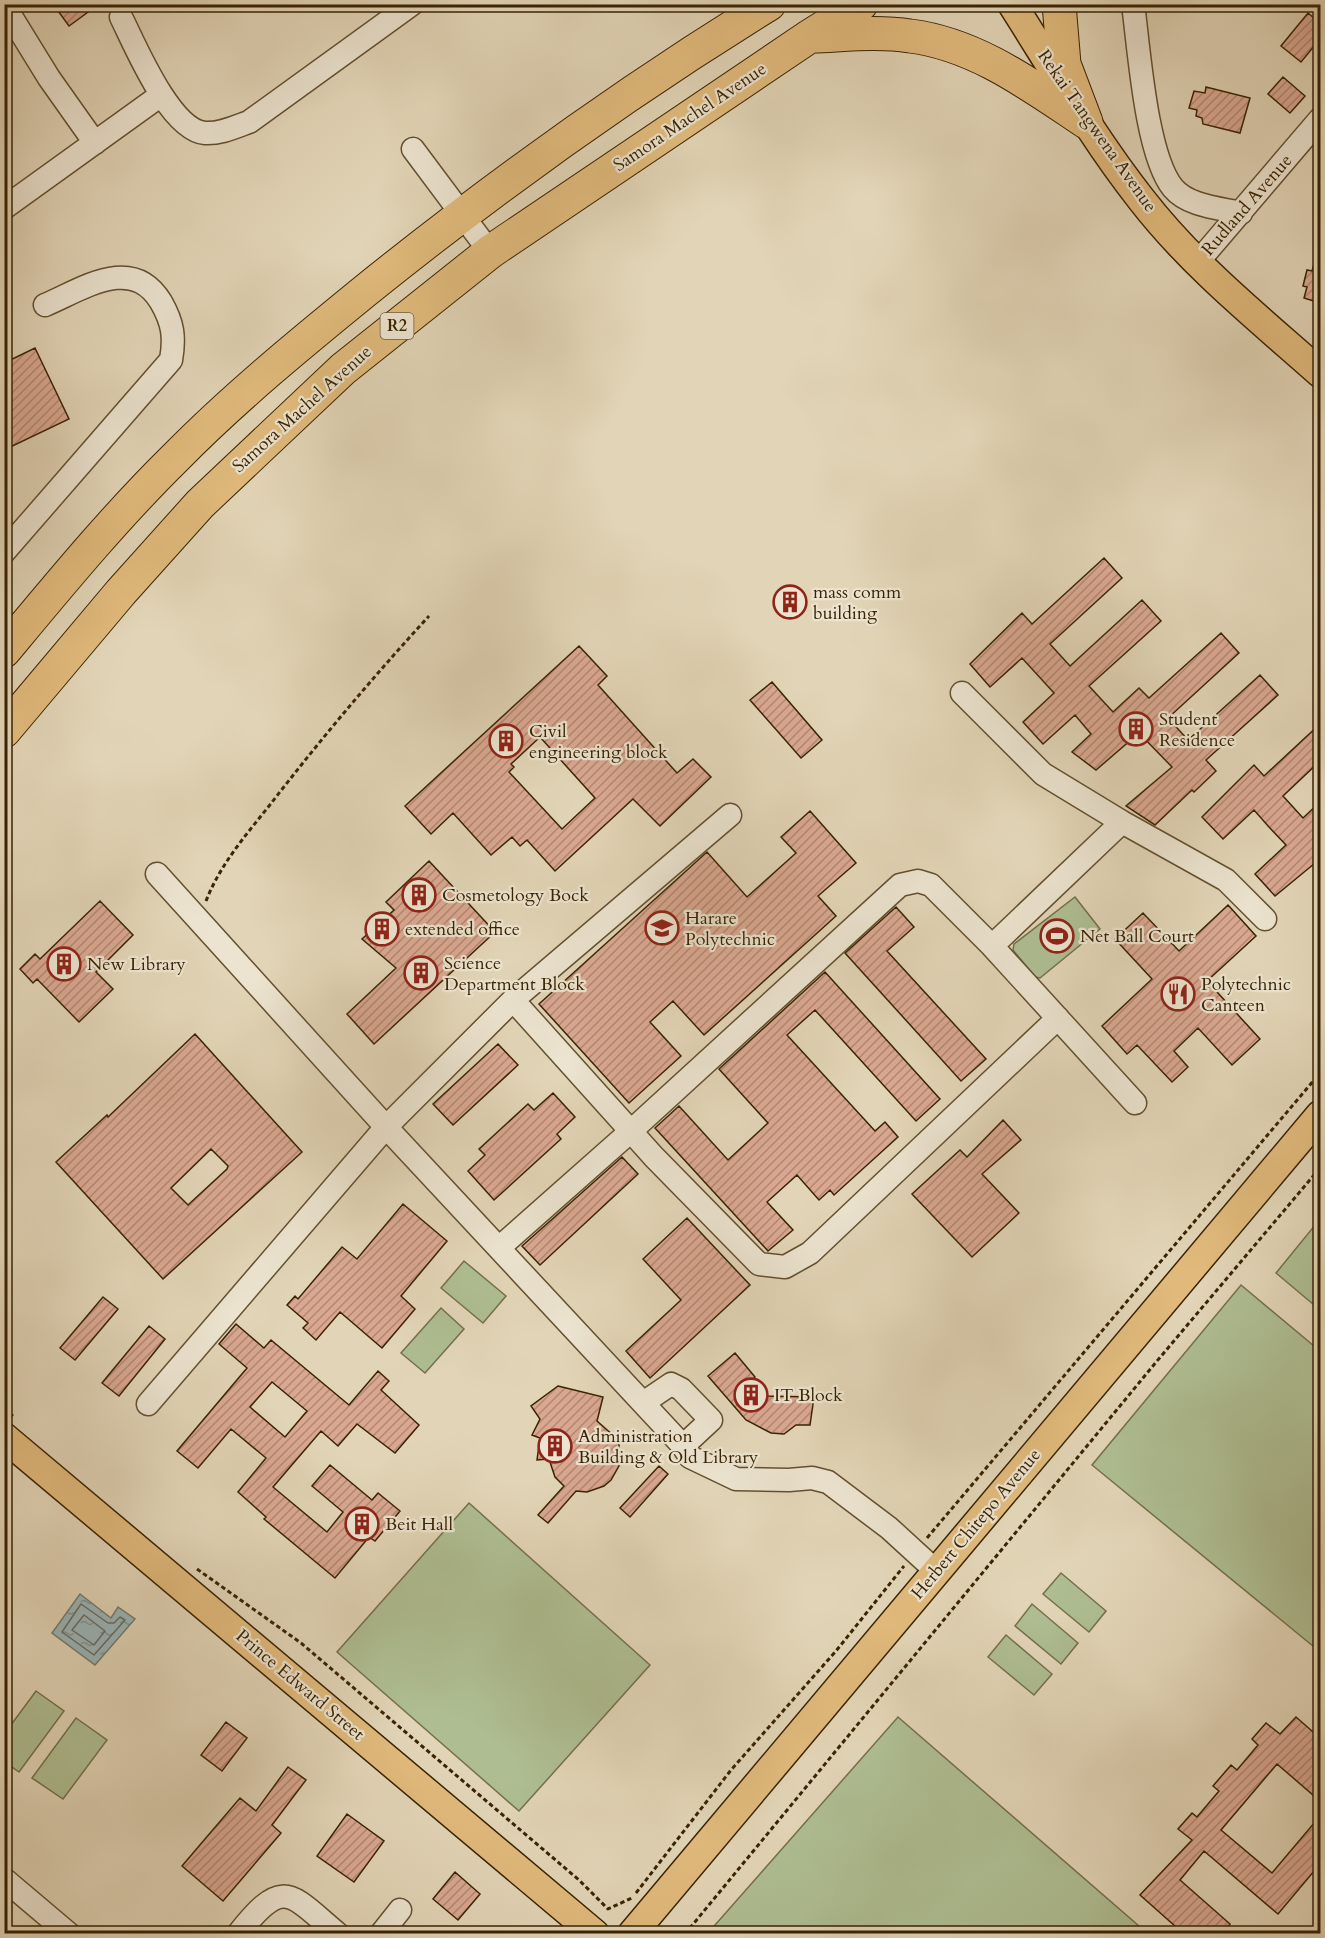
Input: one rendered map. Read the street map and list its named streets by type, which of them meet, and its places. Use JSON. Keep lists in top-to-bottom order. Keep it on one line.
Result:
{"streets":{"highway":["Samora Machel Avenue","R2"],"main road":["Rekai Tangwena Avenue","Herbert Chitepo Avenue","Prince Edward Street"],"street":["Rudland Avenue"]},"crossings":[["Rekai Tangwena Avenue","Rudland Avenue"]],"places":{"building":["mass comm building","Student Residence","Civil engineering block","Cosmetology Bock","extended office","New Library","Science Department Block","IT Block","Administration Building & Old Library","Beit Hall"],"school or university":["Harare Polytechnic"],"sports":["Net Ball Court"],"restaurant":["Polytechnic Canteen"]}}
